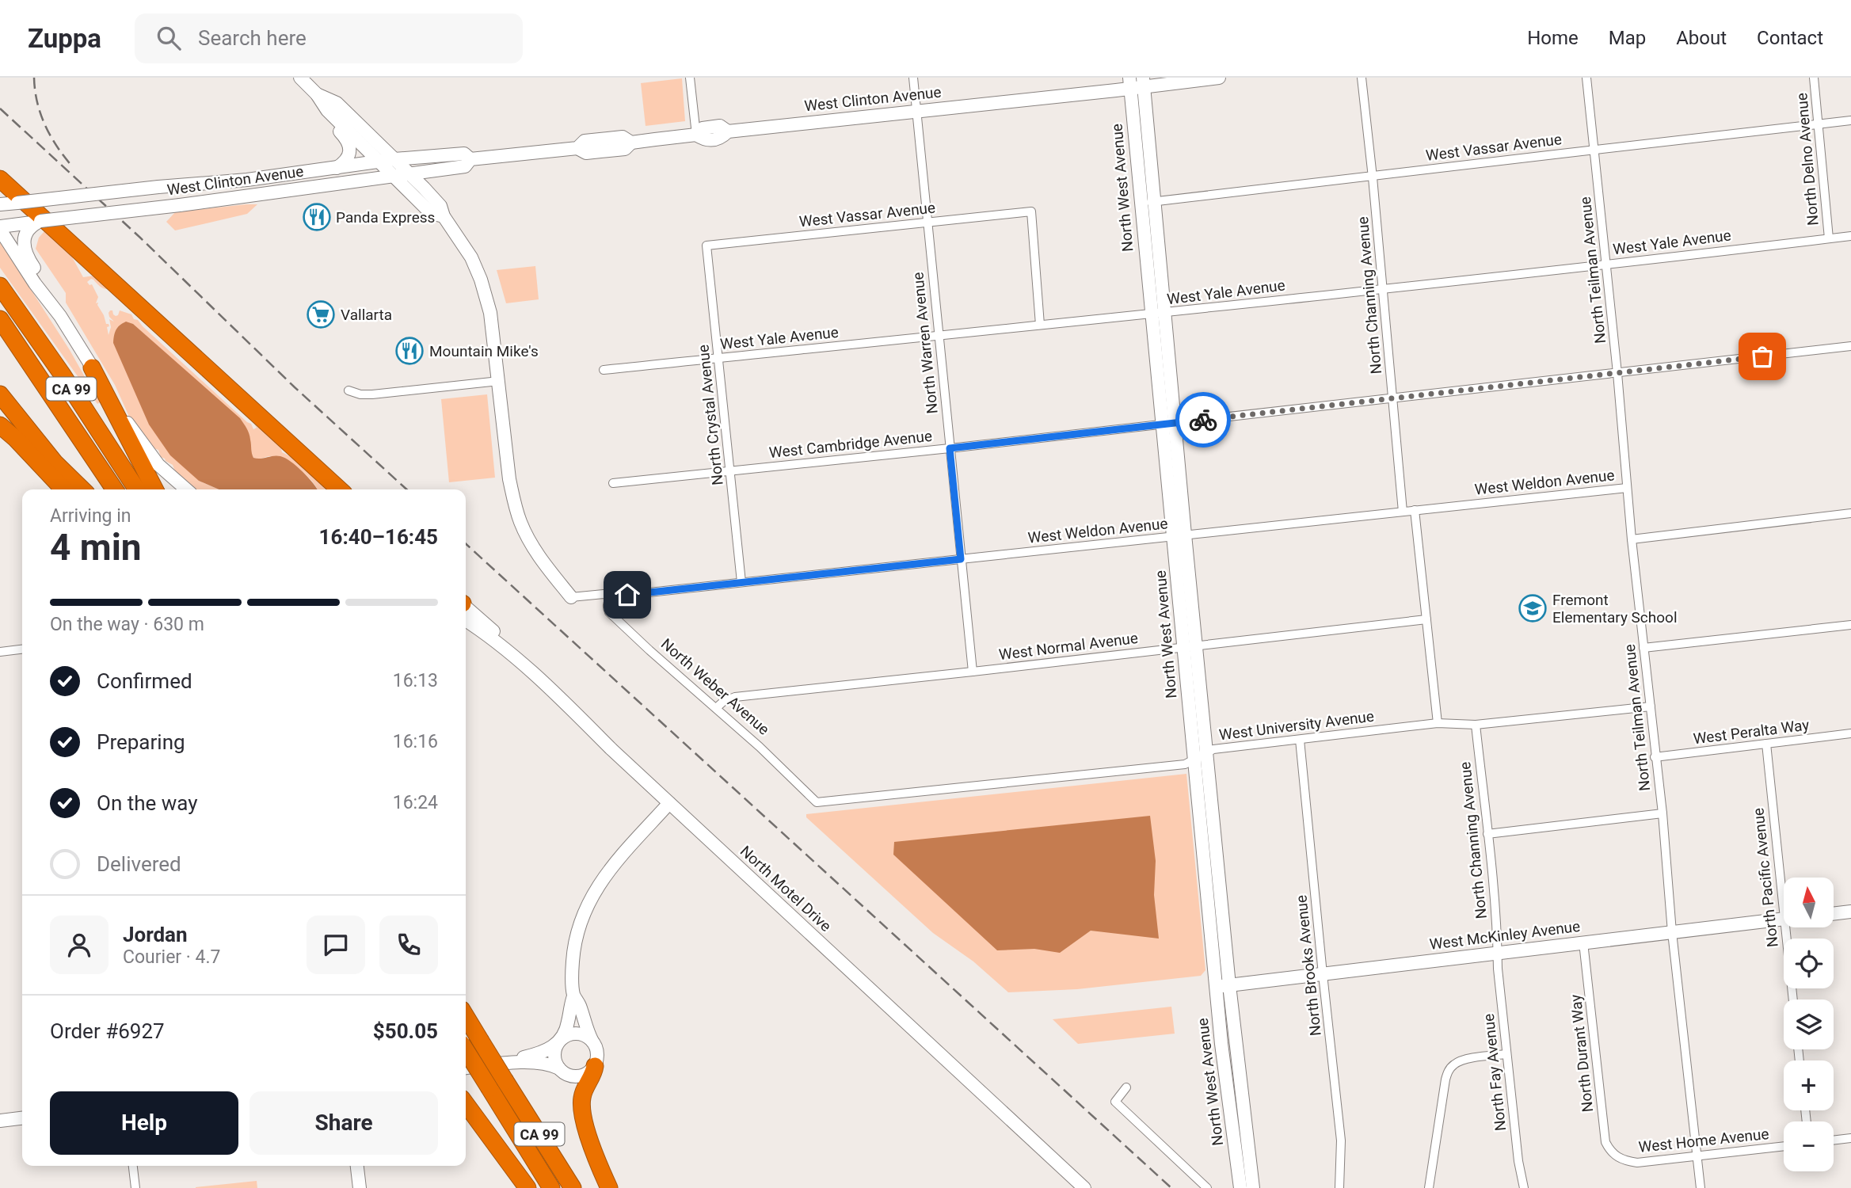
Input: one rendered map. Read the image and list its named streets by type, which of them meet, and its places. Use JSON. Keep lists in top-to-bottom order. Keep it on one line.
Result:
{"streets":{"highway":["CA 99"],"main road":["West Clinton Avenue","North West Avenue","North Motel Drive","West McKinley Avenue"],"street":["West Vassar Avenue","North Delno Avenue","West Yale Avenue","North Teilman Avenue","North Channing Avenue","North Warren Avenue","North Crystal Avenue","West Cambridge Avenue","West Weldon Avenue","West Normal Avenue","North Weber Avenue","West University Avenue","West Peralta Way","North Pacific Avenue","North Brooks Avenue","North Durant Way","North Fay Avenue","West Home Avenue"]},"crossings":[["West Clinton Avenue","North West Avenue"],["West Clinton Avenue","North Warren Avenue"],["West Vassar Avenue","North Delno Avenue"],["West Vassar Avenue","North West Avenue"],["West Vassar Avenue","West Yale Avenue"],["West Vassar Avenue","North Teilman Avenue"],["West Vassar Avenue","North Channing Avenue"],["West Vassar Avenue","North Warren Avenue"],["West Vassar Avenue","North Crystal Avenue"],["North Delno Avenue","West Yale Avenue"],["North West Avenue","West Yale Avenue"],["North West Avenue","West Cambridge Avenue"],["North West Avenue","West Weldon Avenue"],["North West Avenue","West Normal Avenue"],["North West Avenue","West University Avenue"],["North West Avenue","West McKinley Avenue"],["West Yale Avenue","North Teilman Avenue"],["West Yale Avenue","North Channing Avenue"],["West Yale Avenue","North Warren Avenue"],["West Yale Avenue","North Crystal Avenue"],["North Teilman Avenue","West Cambridge Avenue"],["North Teilman Avenue","West Weldon Avenue"],["North Teilman Avenue","West University Avenue"],["North Teilman Avenue","West Peralta Way"],["North Teilman Avenue","West McKinley Avenue"],["North Teilman Avenue","West Home Avenue"],["North Channing Avenue","West Cambridge Avenue"],["North Channing Avenue","West Weldon Avenue"],["North Channing Avenue","West University Avenue"],["North Channing Avenue","West McKinley Avenue"],["North Channing Avenue","North Fay Avenue"],["North Warren Avenue","West Cambridge Avenue"],["North Warren Avenue","West Weldon Avenue"],["North Warren Avenue","West Normal Avenue"],["North Crystal Avenue","West Cambridge Avenue"],["North Crystal Avenue","West Weldon Avenue"],["West Weldon Avenue","North Weber Avenue"],["West Normal Avenue","North Weber Avenue"],["North Weber Avenue","West University Avenue"],["West University Avenue","North Brooks Avenue"],["West Peralta Way","North Pacific Avenue"],["North Pacific Avenue","West McKinley Avenue"],["West McKinley Avenue","North Brooks Avenue"],["West McKinley Avenue","North Durant Way"],["West McKinley Avenue","North Fay Avenue"],["North Durant Way","West Home Avenue"]],"places":{"restaurant":["Panda Express","Mountain Mike's"],"supermarket":["Vallarta"],"school or university":["Fremont Elementary School"]},"north":"top","page":{"header":"Zuppa","search":"Search here","nav":["Home","Map","About","Contact"],"heading":["4 min","Arriving in","16:40–16:45"],"panel":["Jordan","Courier · 4.7","Order #6927","$50.05"],"bar":"On the way · 630 m","list":[["Confirmed","16:13"],["Preparing","16:16"],["On the way","16:24"],"Delivered"],"map_buttons":["+","−"],"buttons":["Help","Share"]}}
